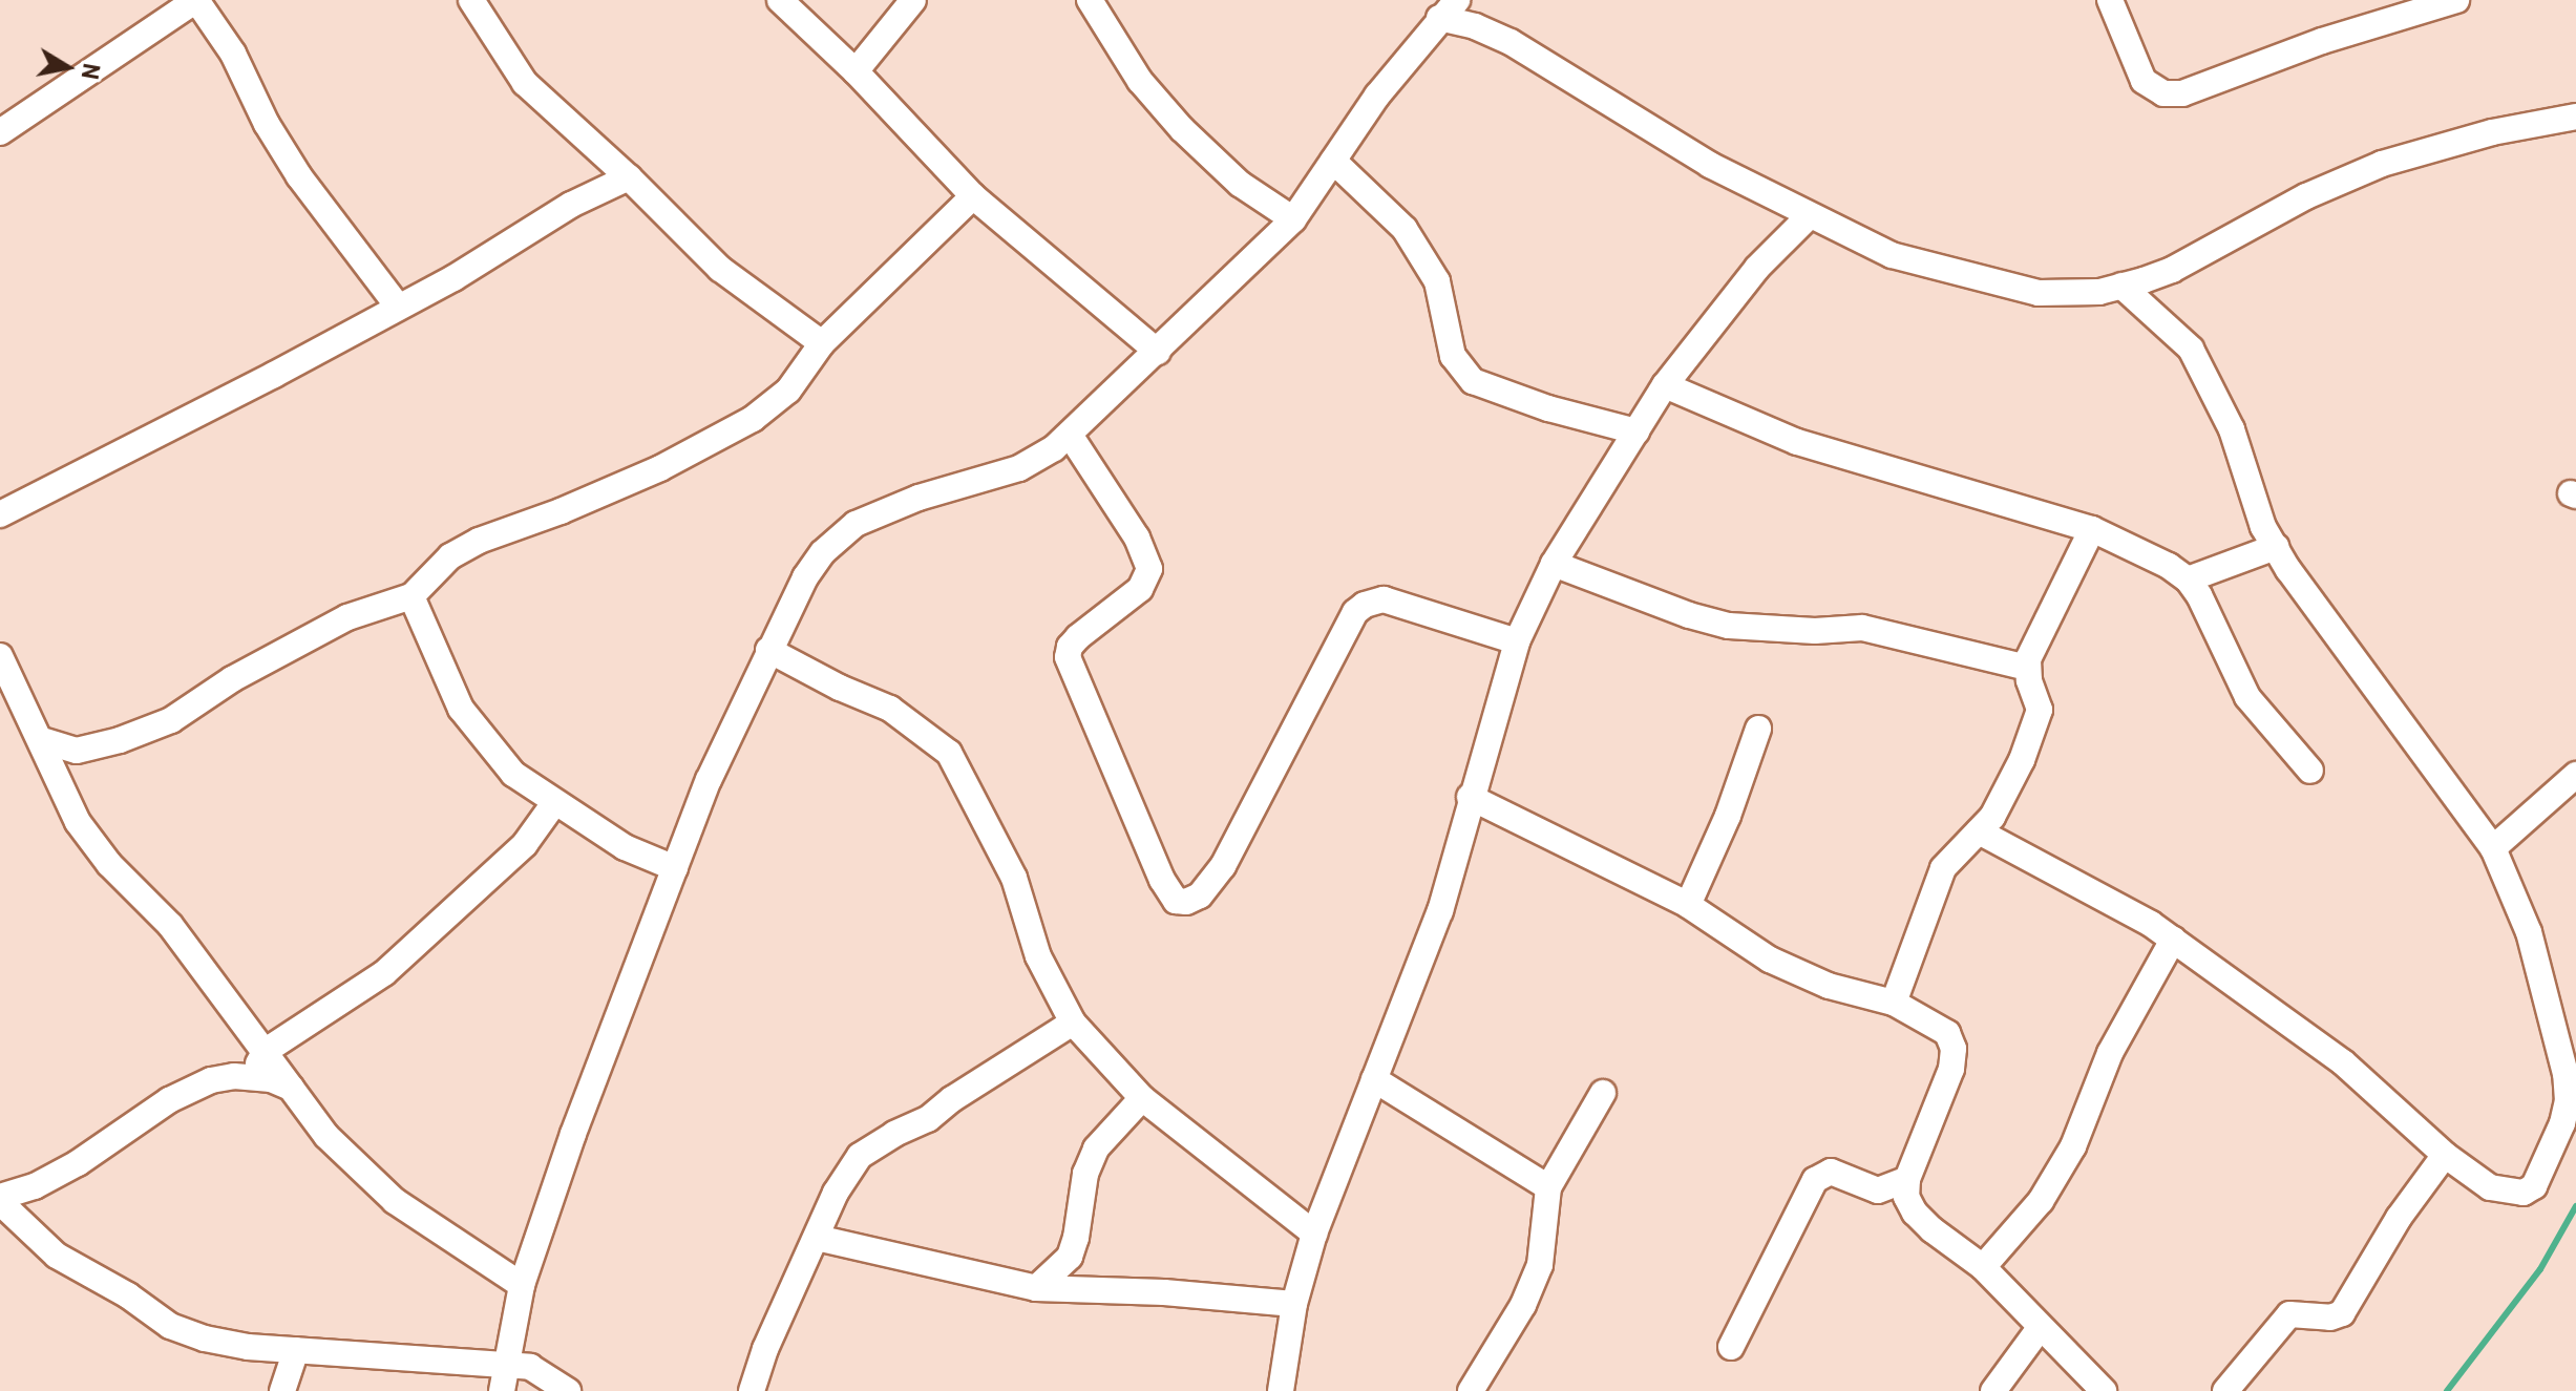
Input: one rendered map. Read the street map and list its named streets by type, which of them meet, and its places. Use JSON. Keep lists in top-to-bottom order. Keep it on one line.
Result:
{"north":"right"}
